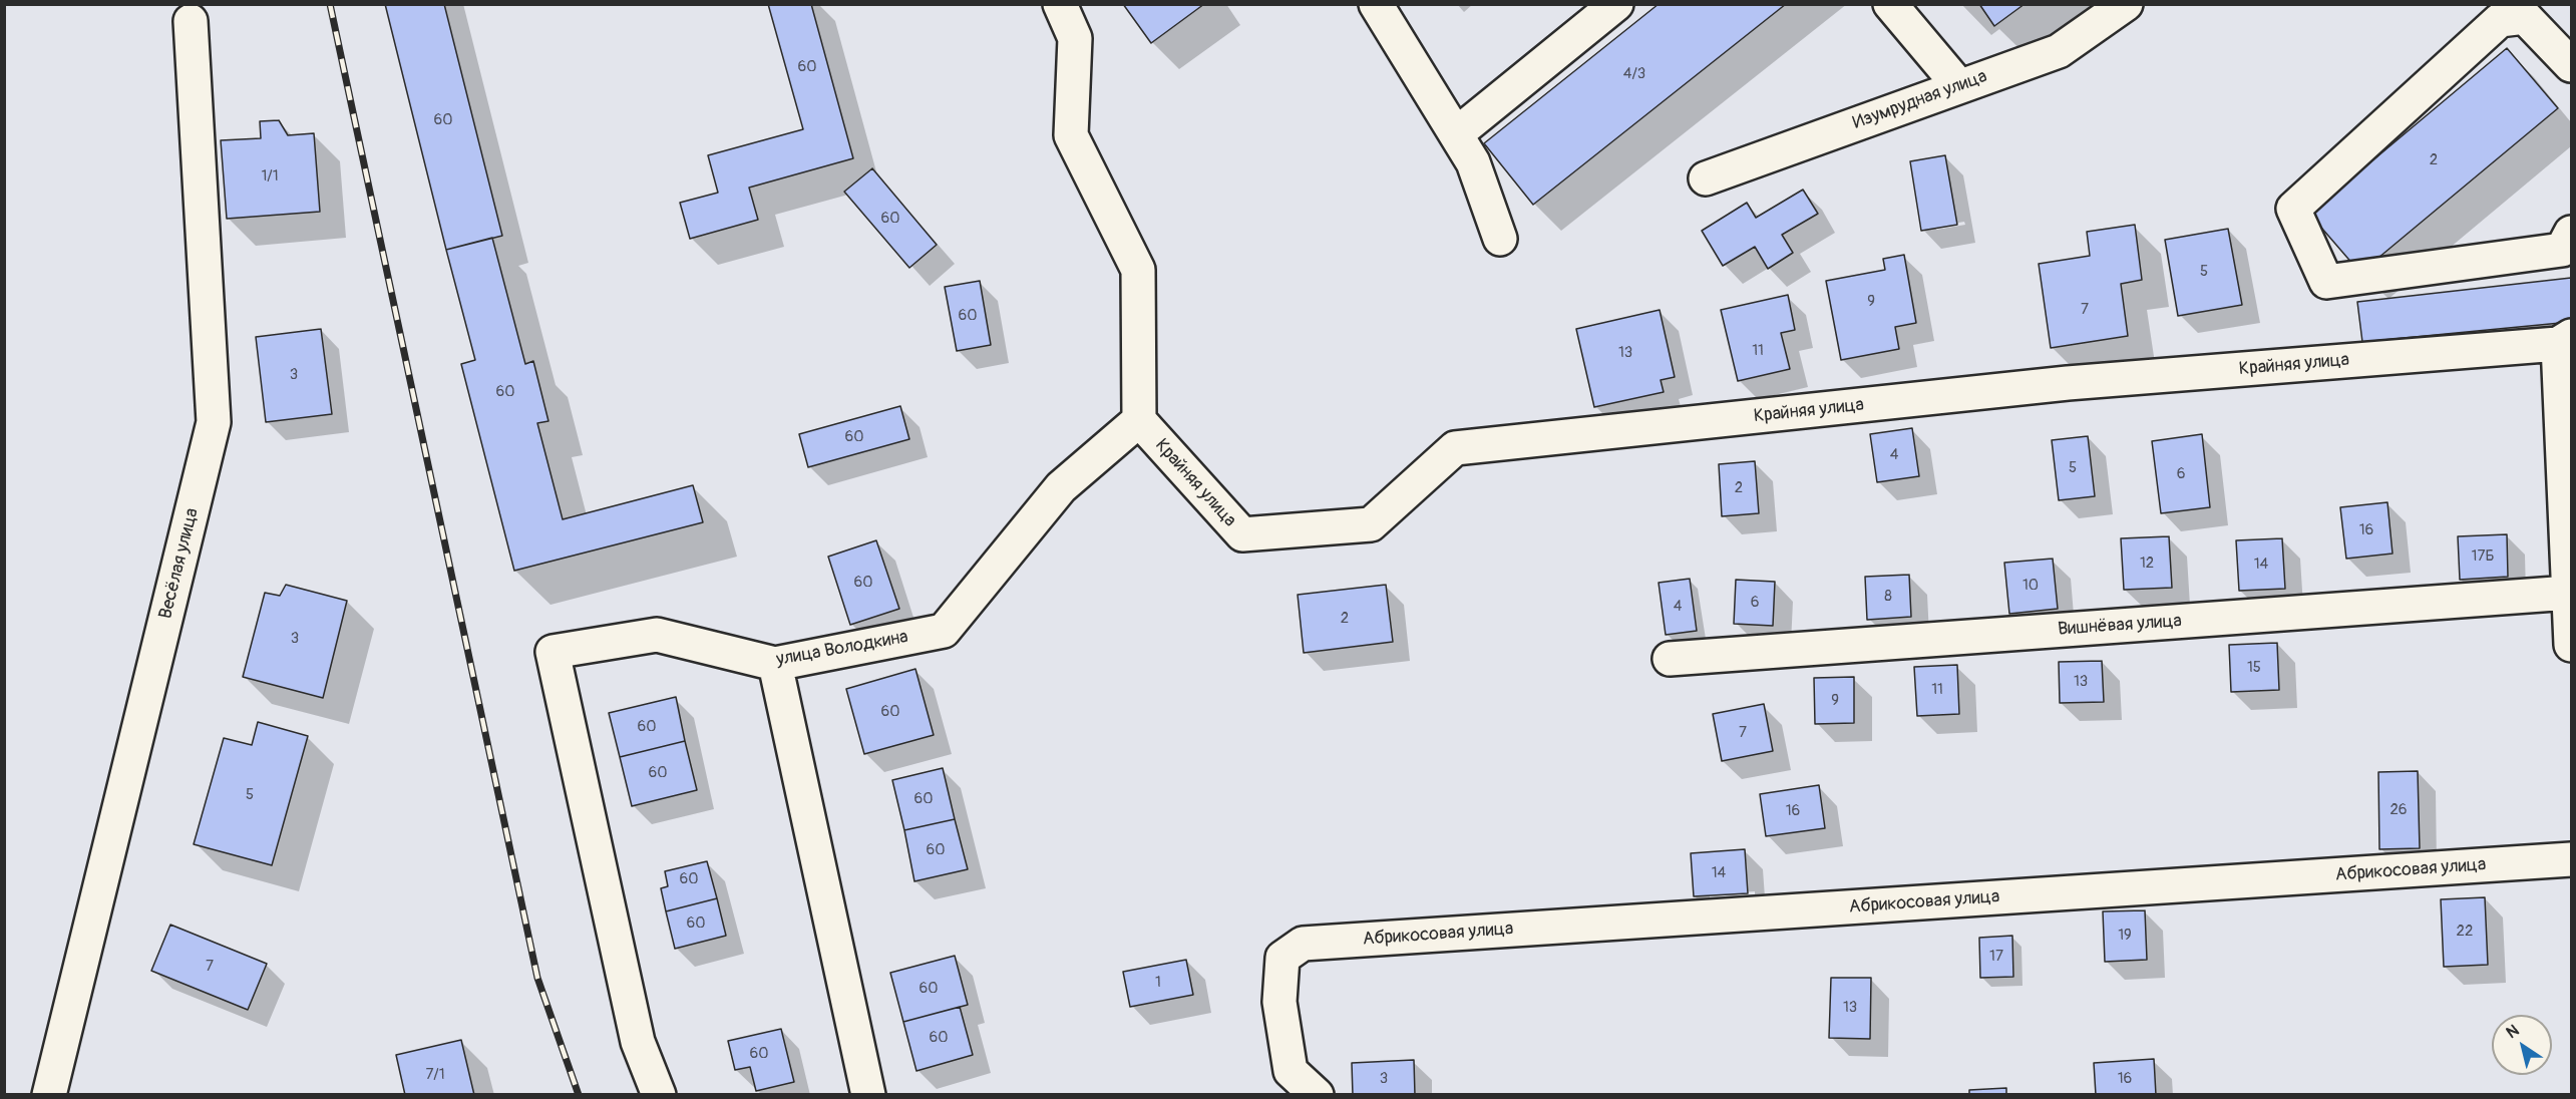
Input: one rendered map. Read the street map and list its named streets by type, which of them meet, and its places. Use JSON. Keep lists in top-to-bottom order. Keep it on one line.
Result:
{"streets":{"street":["Изумрудная улица","Крайняя улица","Весёлая улица","Вишнёвая улица","улица Володкина","Абрикосовая улица"]},"crossings":[["Крайняя улица","улица Володкина"]],"house_numbers":["60","4/3","60","2","1/1","60","5","9","7","60","11","13","3","60","60","4","5","6","2","16","17Б","12","14","60","10","8","6","4","2","3","15","13","11","9","60","60","7","60","5","60","26","16","60","14","60","60","22","19","17","7","1","60","13","60","60","7/1","3","16"],"north":"top left"}
